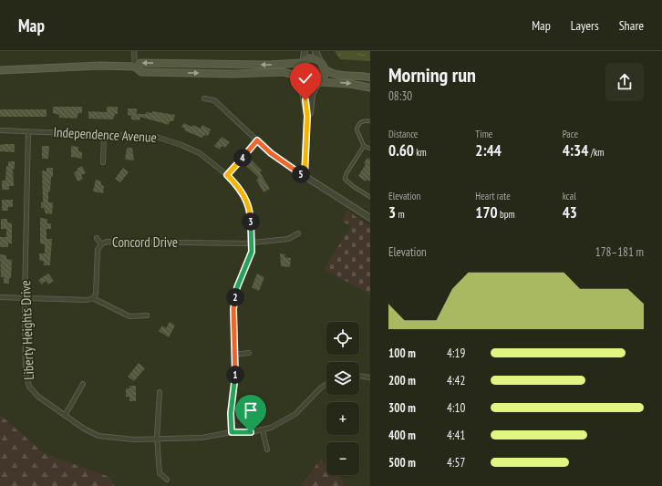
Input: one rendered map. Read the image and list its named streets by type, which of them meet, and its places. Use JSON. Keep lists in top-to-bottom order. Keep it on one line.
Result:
{"streets":{"street":["Independence Avenue","Concord Drive","Liberty Heights Drive"]},"crossings":[["Independence Avenue","Concord Drive"],["Independence Avenue","Liberty Heights Drive"]],"page":{"header":"Map","nav":["Map","Layers","Share"],"heading":["Morning run","08:30"],"stats":[["Distance","0.60 km"],["Time","2:44"],["Pace","4:34 /km"],["Elevation","3 m"],["Heart rate","170 bpm"],["kcal","43"]],"pins":["4","5","3","2","1"],"chart":["Elevation","178–181 m"],"map_buttons":["+","−"],"list":[{"name":"100 m","note":"4:19"},{"name":"200 m","note":"4:42"},{"name":"300 m","note":"4:10"},{"name":"400 m","note":"4:41"},{"name":"500 m","note":"4:57"}]}}
